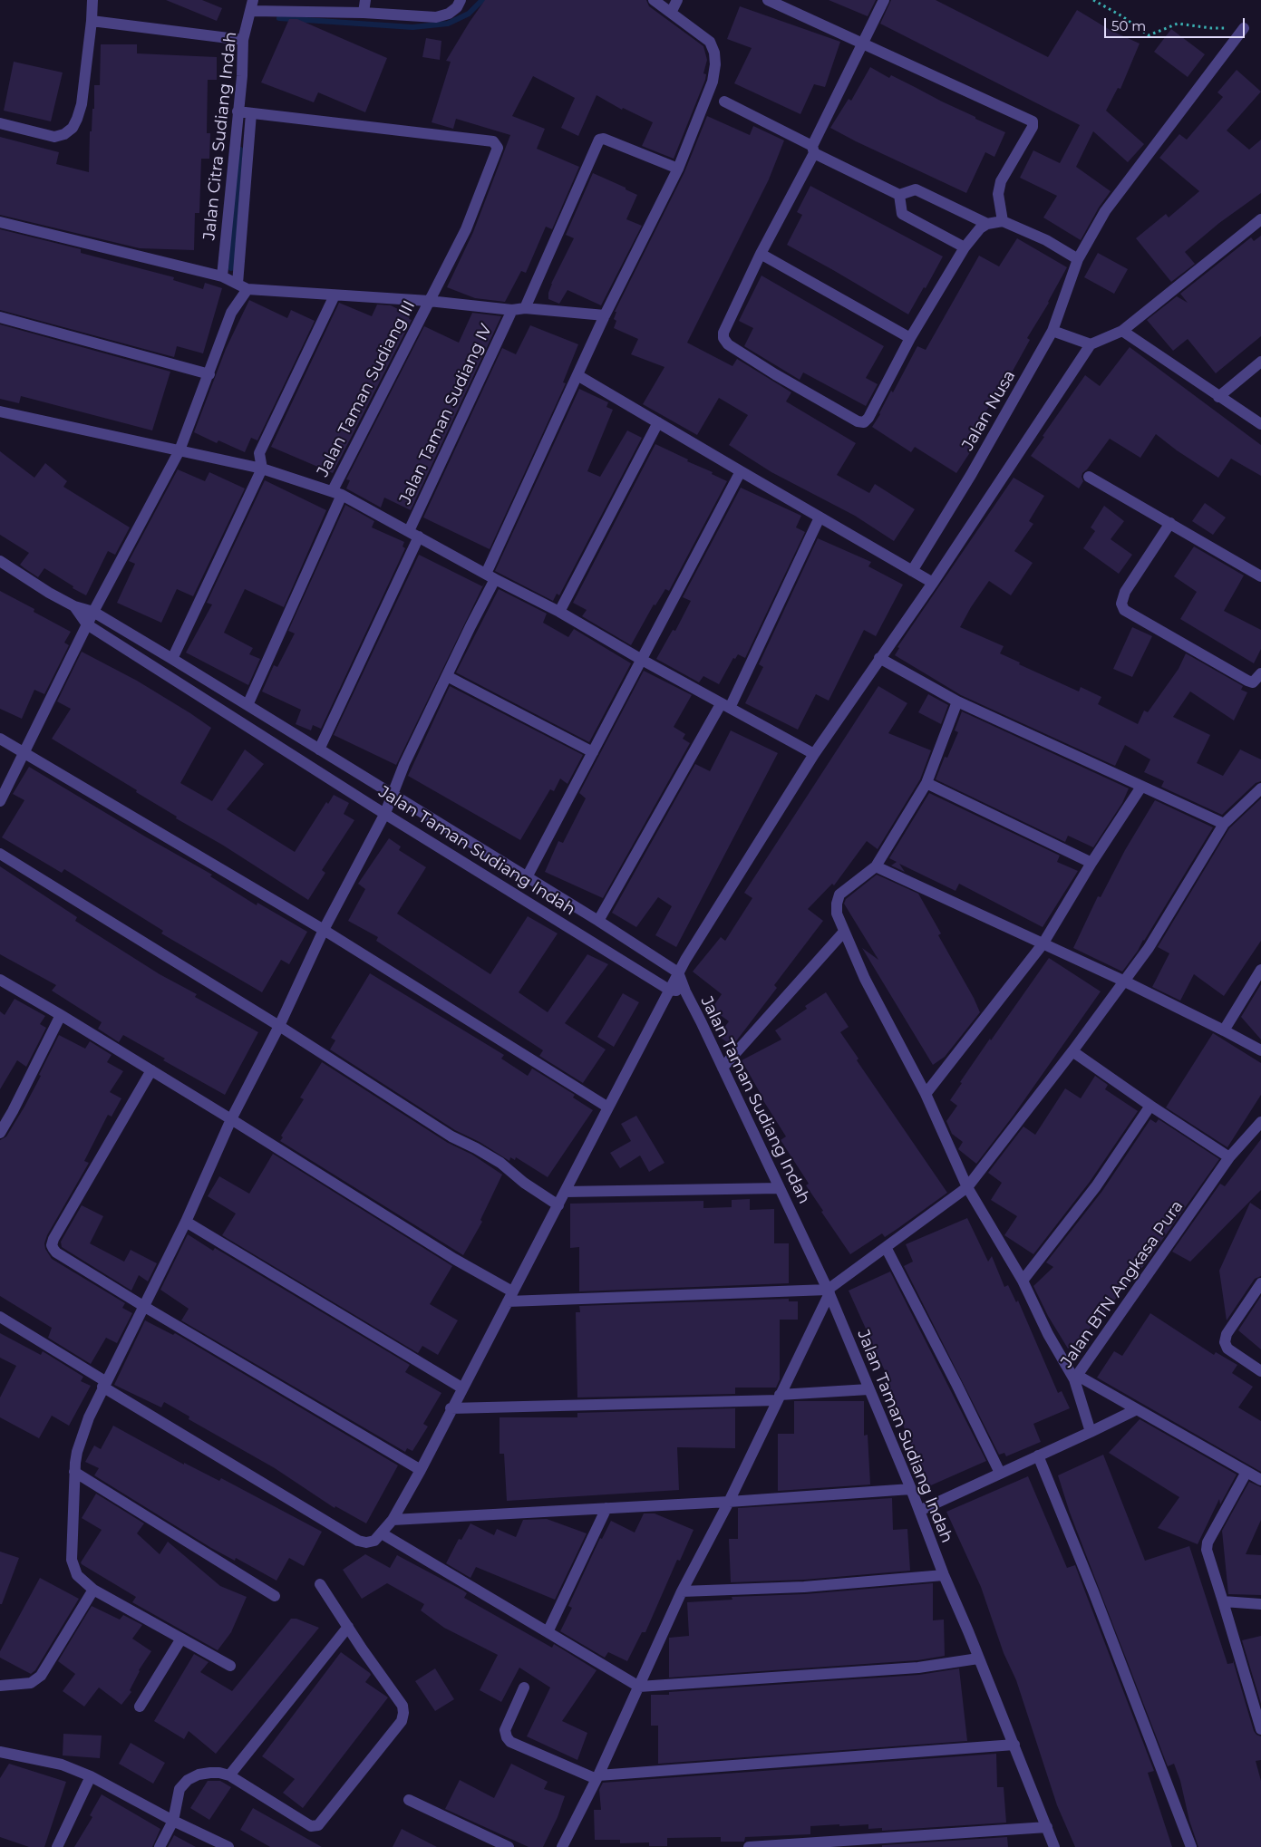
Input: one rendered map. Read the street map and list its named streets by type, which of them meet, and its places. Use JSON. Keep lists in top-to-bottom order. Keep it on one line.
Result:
{"streets":{"street":["Jalan Citra Sudiang Indah","Jalan Taman Sudiang III","Jalan Nusa","Jalan Taman Sudiang IV","Jalan Taman Sudiang Indah","Jalan BTN Angkasa Pura"]},"scale_bar":"50 m"}
